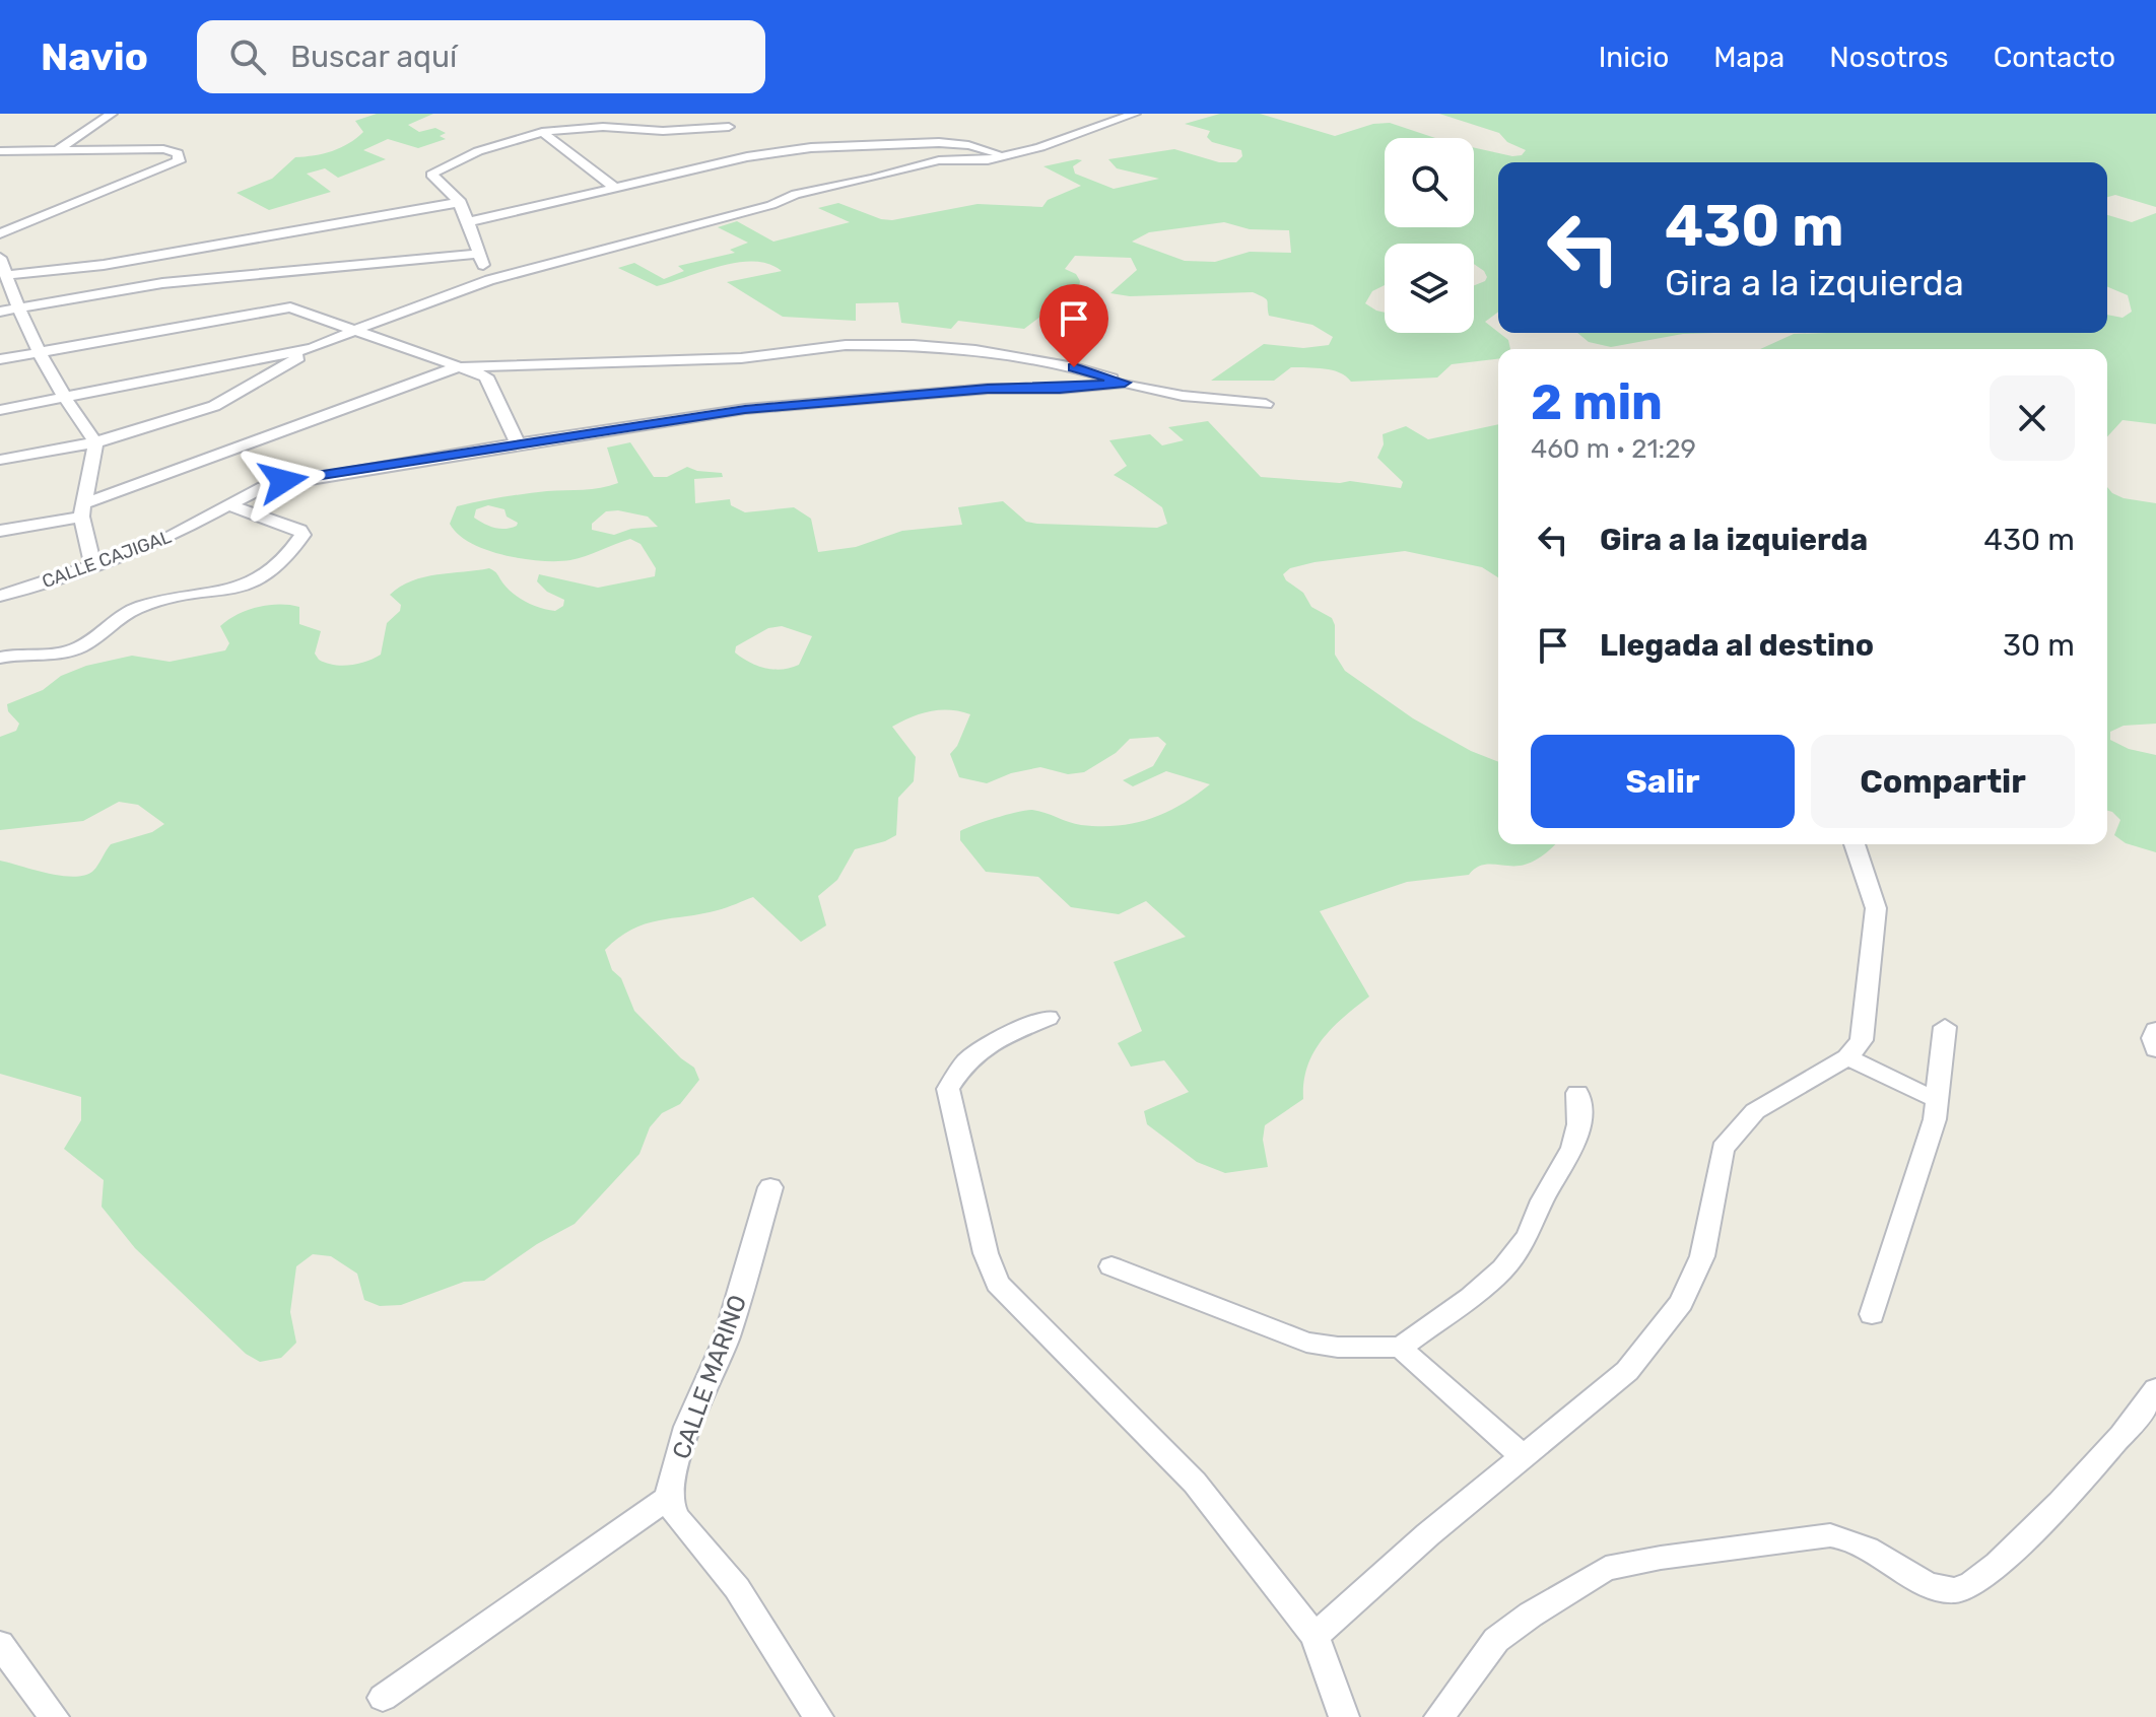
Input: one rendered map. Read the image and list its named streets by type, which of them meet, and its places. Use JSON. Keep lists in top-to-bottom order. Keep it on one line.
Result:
{"streets":{"street":["CALLE CAJIGAL","CALLE MARINO"]},"page":{"header":"Navio","search":"Buscar aquí","nav":["Inicio","Mapa","Nosotros","Contacto"],"turn":["430 m","Gira a la izquierda"],"heading":["2 min","460 m · 21:29"],"list":[{"name":"Gira a la izquierda","value":"430 m"},{"name":"Llegada al destino","value":"30 m"}],"buttons":["Salir","Compartir"]}}
